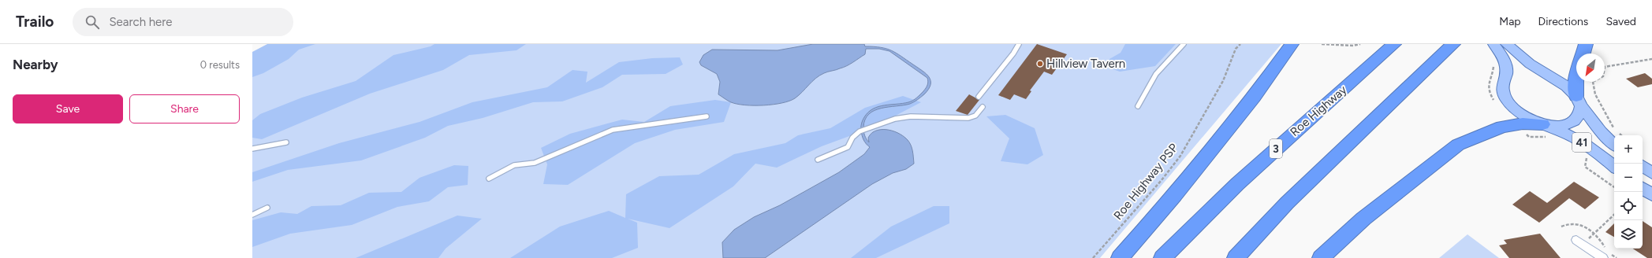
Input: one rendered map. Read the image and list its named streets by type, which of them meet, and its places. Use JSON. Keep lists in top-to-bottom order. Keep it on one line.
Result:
{"streets":{"highway":["Roe Highway","3"],"main road":["41"],"path":["Roe Highway PSP"]},"places":["Hillview Tavern"],"north":"bottom left","page":{"header":"Trailo","search":"Search here","nav":["Map","Directions","Saved"],"heading":["Nearby","0 results"],"buttons":["Save","Share"],"map_buttons":["+","−"]}}
